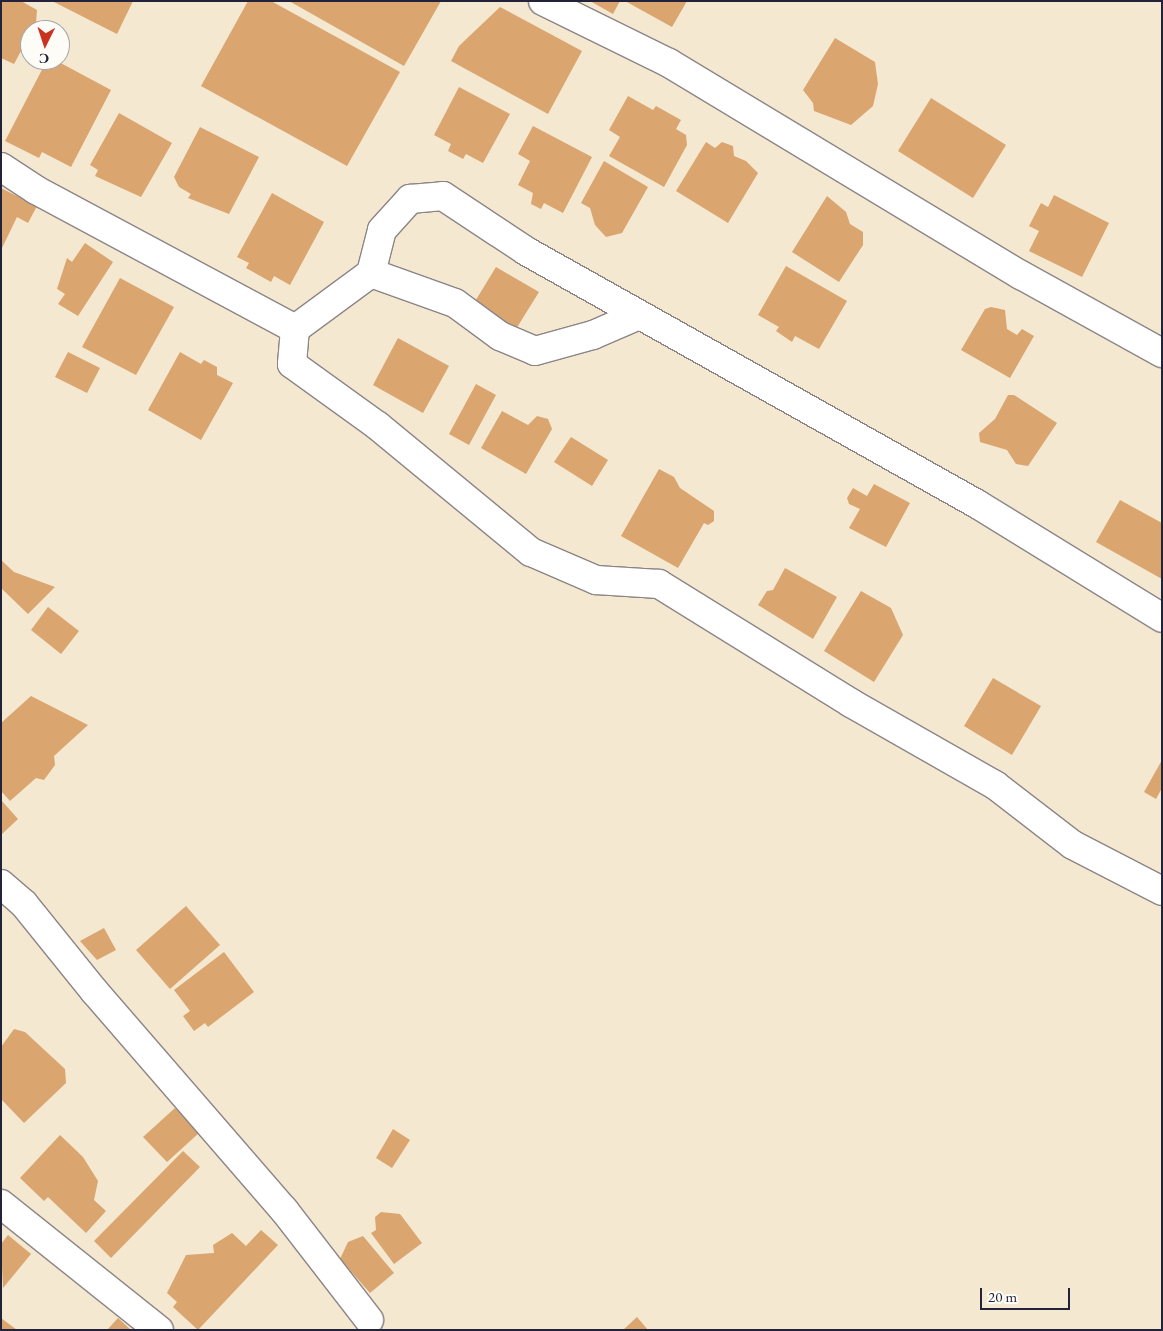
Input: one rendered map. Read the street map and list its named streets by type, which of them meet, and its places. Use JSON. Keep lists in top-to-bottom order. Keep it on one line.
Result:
{"scale_bar":"20 m","north":"bottom"}
